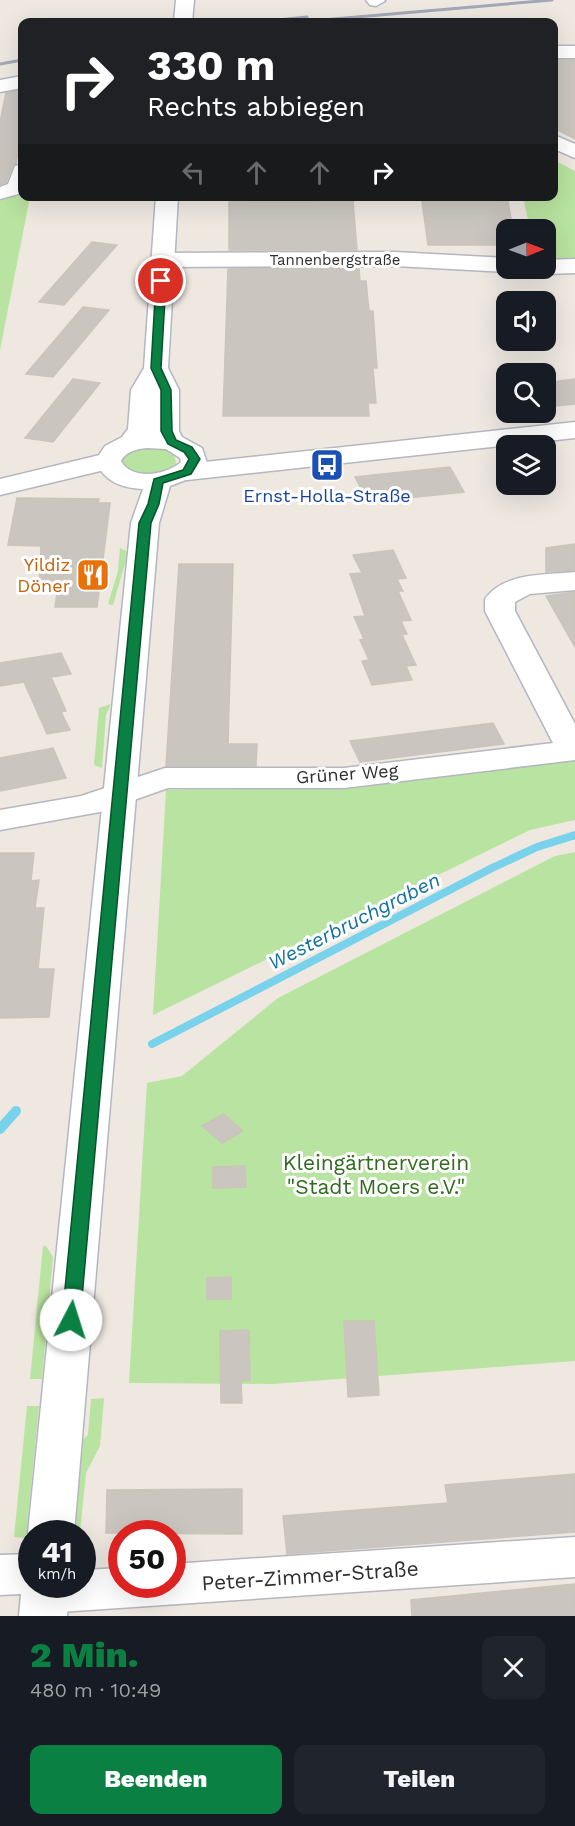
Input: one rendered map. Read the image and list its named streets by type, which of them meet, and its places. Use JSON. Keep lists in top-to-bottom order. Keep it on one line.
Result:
{"streets":{"main road":["Tannenbergstraße","Grüner Weg","Peter-Zimmer-Straße"]},"water":["Westerbruchgraben"],"parks":["Kleingärtnerverein \"Stadt Moers e.V.\""],"places":{"bus stop":["Ernst-Holla-Straße"],"restaurant":["Yildiz Döner"]},"north":"right","page":{"turn":["330 m","Rechts abbiegen"],"speed":"41 km/h","limit":"50","heading":["2 Min.","480 m · 10:49"],"buttons":["Beenden","Teilen"]}}
